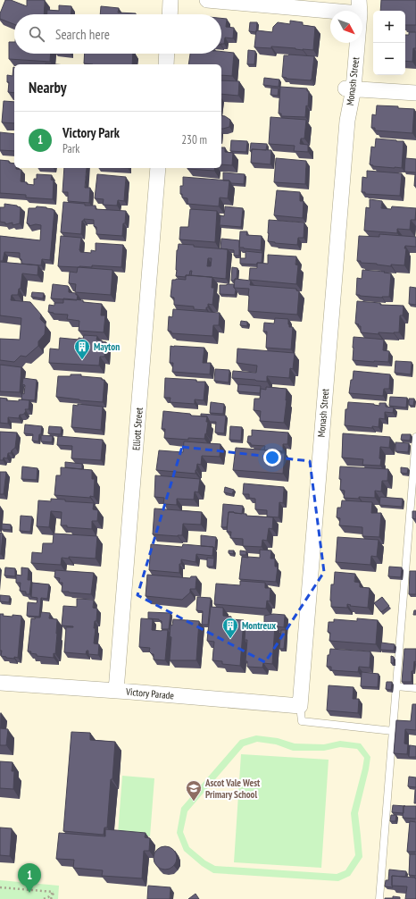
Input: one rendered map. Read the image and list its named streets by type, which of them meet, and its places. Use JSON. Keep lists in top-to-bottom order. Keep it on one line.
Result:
{"streets":{"street":["Monash Street","Elliott Street","Victory Parade"]},"crossings":[["Monash Street","Victory Parade"],["Elliott Street","Victory Parade"]],"places":{"building":["Mayton","Montreux"],"school or university":["Ascot Vale West Primary School"]},"north":"bottom right","page":{"map_buttons":["+","−"],"search":"Search here","heading":"Nearby","list":[{"mark":"1","name":"Victory Park","note":"Park","value":"230 m"}],"pins":"1"}}
